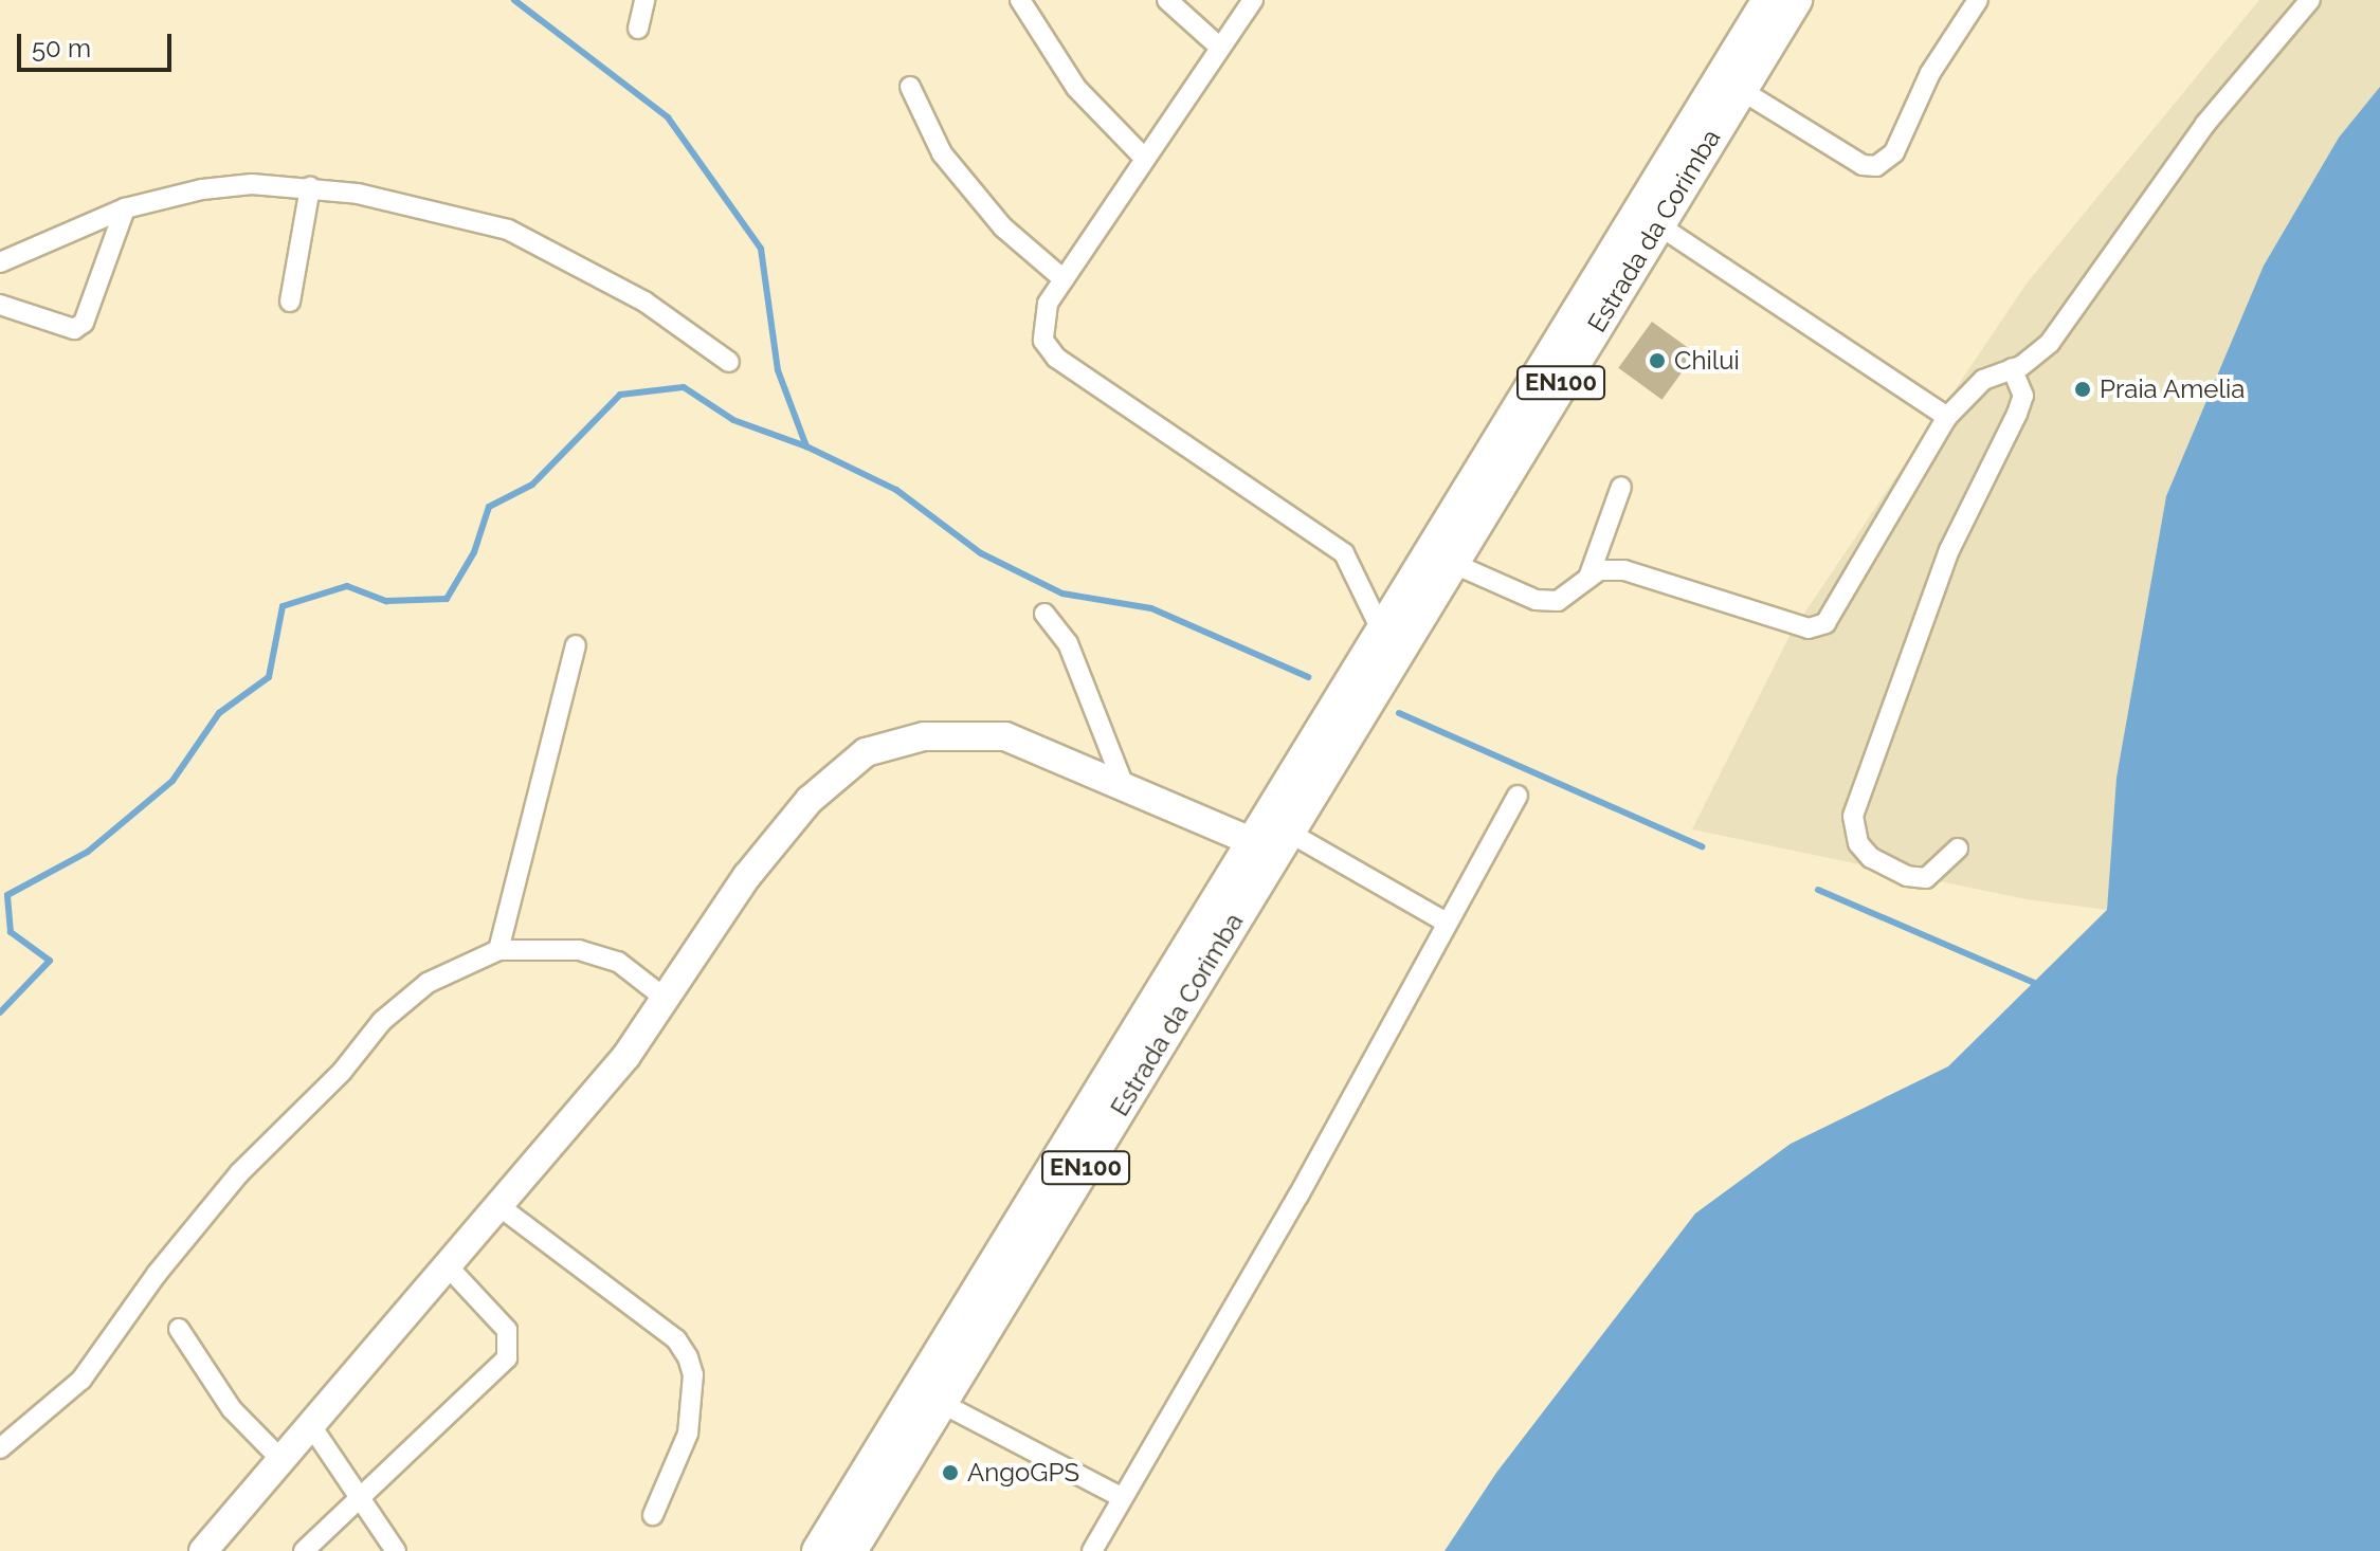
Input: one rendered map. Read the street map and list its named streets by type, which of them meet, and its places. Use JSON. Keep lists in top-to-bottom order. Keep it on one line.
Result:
{"streets":{"main road":["Estrada da Corimba","EN100"]},"crossings":[["Estrada da Corimba","EN100"]],"places":["Chilui","Praia Amelia","AngoGPS"],"scale_bar":"50 m"}
